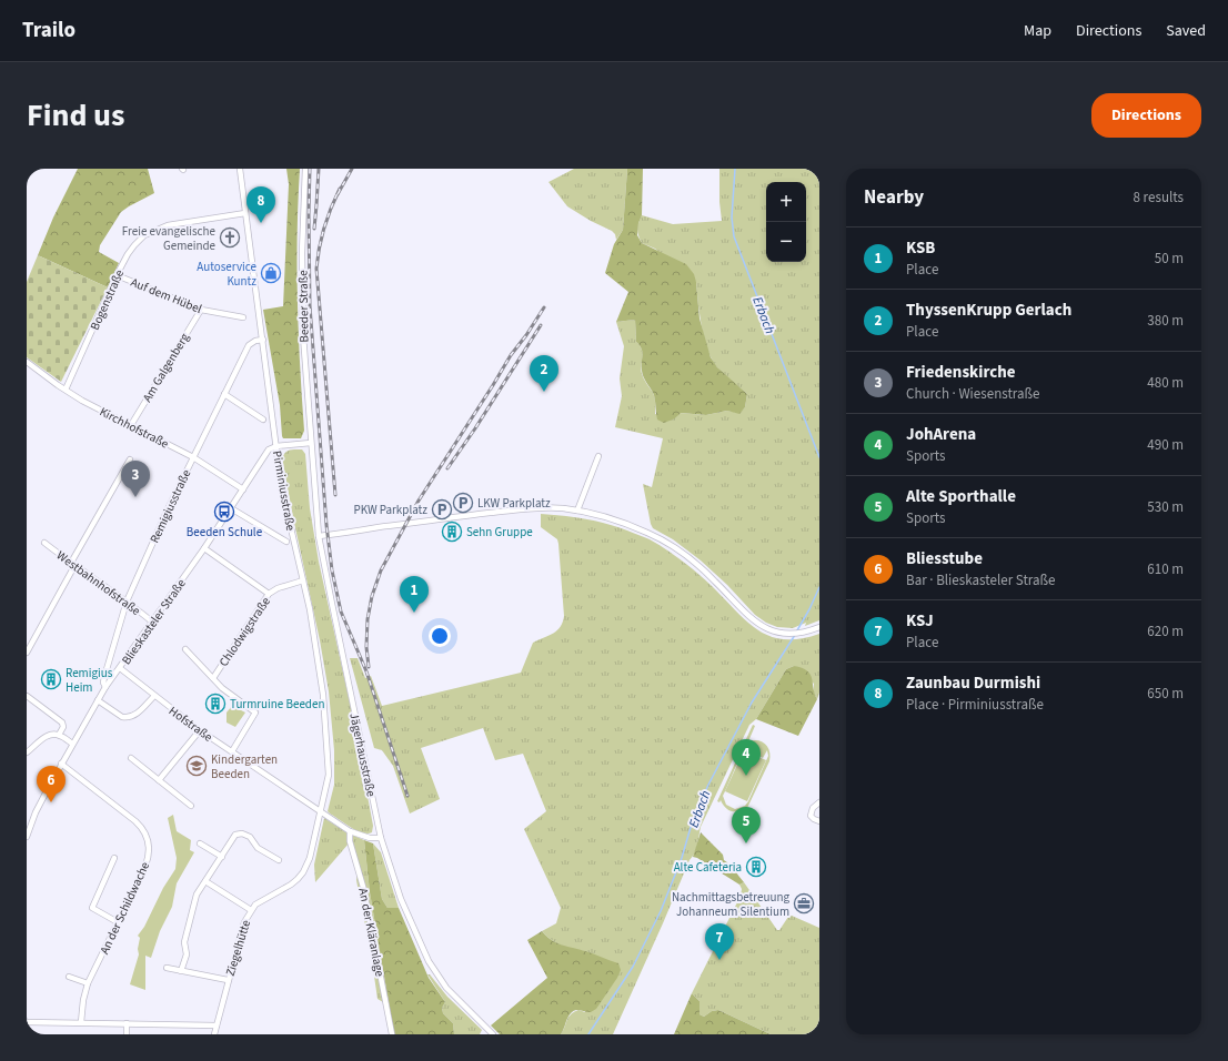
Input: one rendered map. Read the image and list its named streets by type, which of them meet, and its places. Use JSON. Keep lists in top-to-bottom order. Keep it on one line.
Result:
{"streets":{"street":["Auf dem Hübel","Bogenstraße","Beeder Straße","Am Galgenberg","Kirchhofstraße","Pirminiusstraße","Remigiusstraße","Westbahnhofstraße","Blieskasteler Straße","Chlodwigstraße","Hofstraße","Jägerhausstraße","An der Schildwache","An der Kläranlage","Ziegelhütte"]},"crossings":[["Auf dem Hübel","Bogenstraße"],["Auf dem Hübel","Am Galgenberg"],["Bogenstraße","Kirchhofstraße"],["Bogenstraße","Pirminiusstraße"],["Beeder Straße","Jägerhausstraße"],["Am Galgenberg","Kirchhofstraße"],["Kirchhofstraße","Remigiusstraße"],["Kirchhofstraße","Blieskasteler Straße"],["Pirminiusstraße","Remigiusstraße"],["Pirminiusstraße","Blieskasteler Straße"],["Pirminiusstraße","Chlodwigstraße"],["Pirminiusstraße","Hofstraße"],["Pirminiusstraße","Ziegelhütte"],["Remigiusstraße","Westbahnhofstraße"],["Remigiusstraße","Blieskasteler Straße"],["Westbahnhofstraße","Blieskasteler Straße"],["Blieskasteler Straße","Hofstraße"],["Blieskasteler Straße","An der Schildwache"],["Hofstraße","Jägerhausstraße"],["Hofstraße","An der Kläranlage"],["Hofstraße","Ziegelhütte"]],"water":["Erbach"],"places":{"church":["Freie evangelische Gemeinde"],"shop":["Autoservice Kuntz"],"parking":["LKW Parkplatz","PKW Parkplatz"],"bus stop":["Beeden Schule"],"building":["Sehn Gruppe","Remigius Heim","Turmruine Beeden","Alte Cafeteria"],"school or university":["Kindergarten Beeden"],"office":["Nachmittagsbetreuung Johanneum Silentium"]},"page":{"header":"Trailo","nav":["Map","Directions","Saved"],"title":"Find us","buttons":"Directions","heading":["Nearby","8 results"],"map_buttons":["+","−"],"pins":["8","2","3","1","4","6","5","7"],"list":[{"mark":"1","name":"KSB","note":"Place","value":"50 m"},{"mark":"2","name":"ThyssenKrupp Gerlach","note":"Place","value":"380 m"},{"mark":"3","name":"Friedenskirche","note":"Church · Wiesenstraße","value":"480 m"},{"mark":"4","name":"JohArena","note":"Sports","value":"490 m"},{"mark":"5","name":"Alte Sporthalle","note":"Sports","value":"530 m"},{"mark":"6","name":"Bliesstube","note":"Bar · Blieskasteler Straße","value":"610 m"},{"mark":"7","name":"KSJ","note":"Place","value":"620 m"},{"mark":"8","name":"Zaunbau Durmishi","note":"Place · Pirminiusstraße","value":"650 m"}]}}
